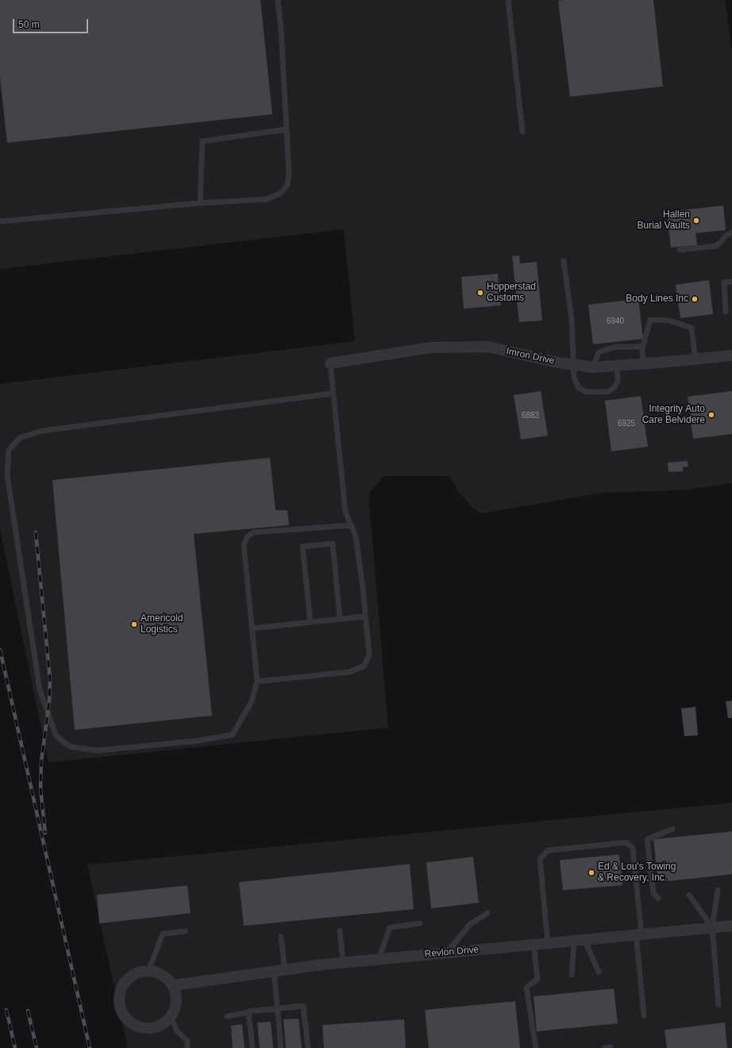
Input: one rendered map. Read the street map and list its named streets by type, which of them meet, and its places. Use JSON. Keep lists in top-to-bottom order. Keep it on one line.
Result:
{"streets":{"street":["Imron Drive","Revlon Drive"]},"places":["Hallen Burial Vaults","Hopperstad Customs","Body Lines Inc","Integrity Auto Care Belvidere","Americold Logistics","Ed & Lou's Towing & Recovery, Inc."],"house_numbers":["6940","6883","6925"],"scale_bar":"50 m"}
